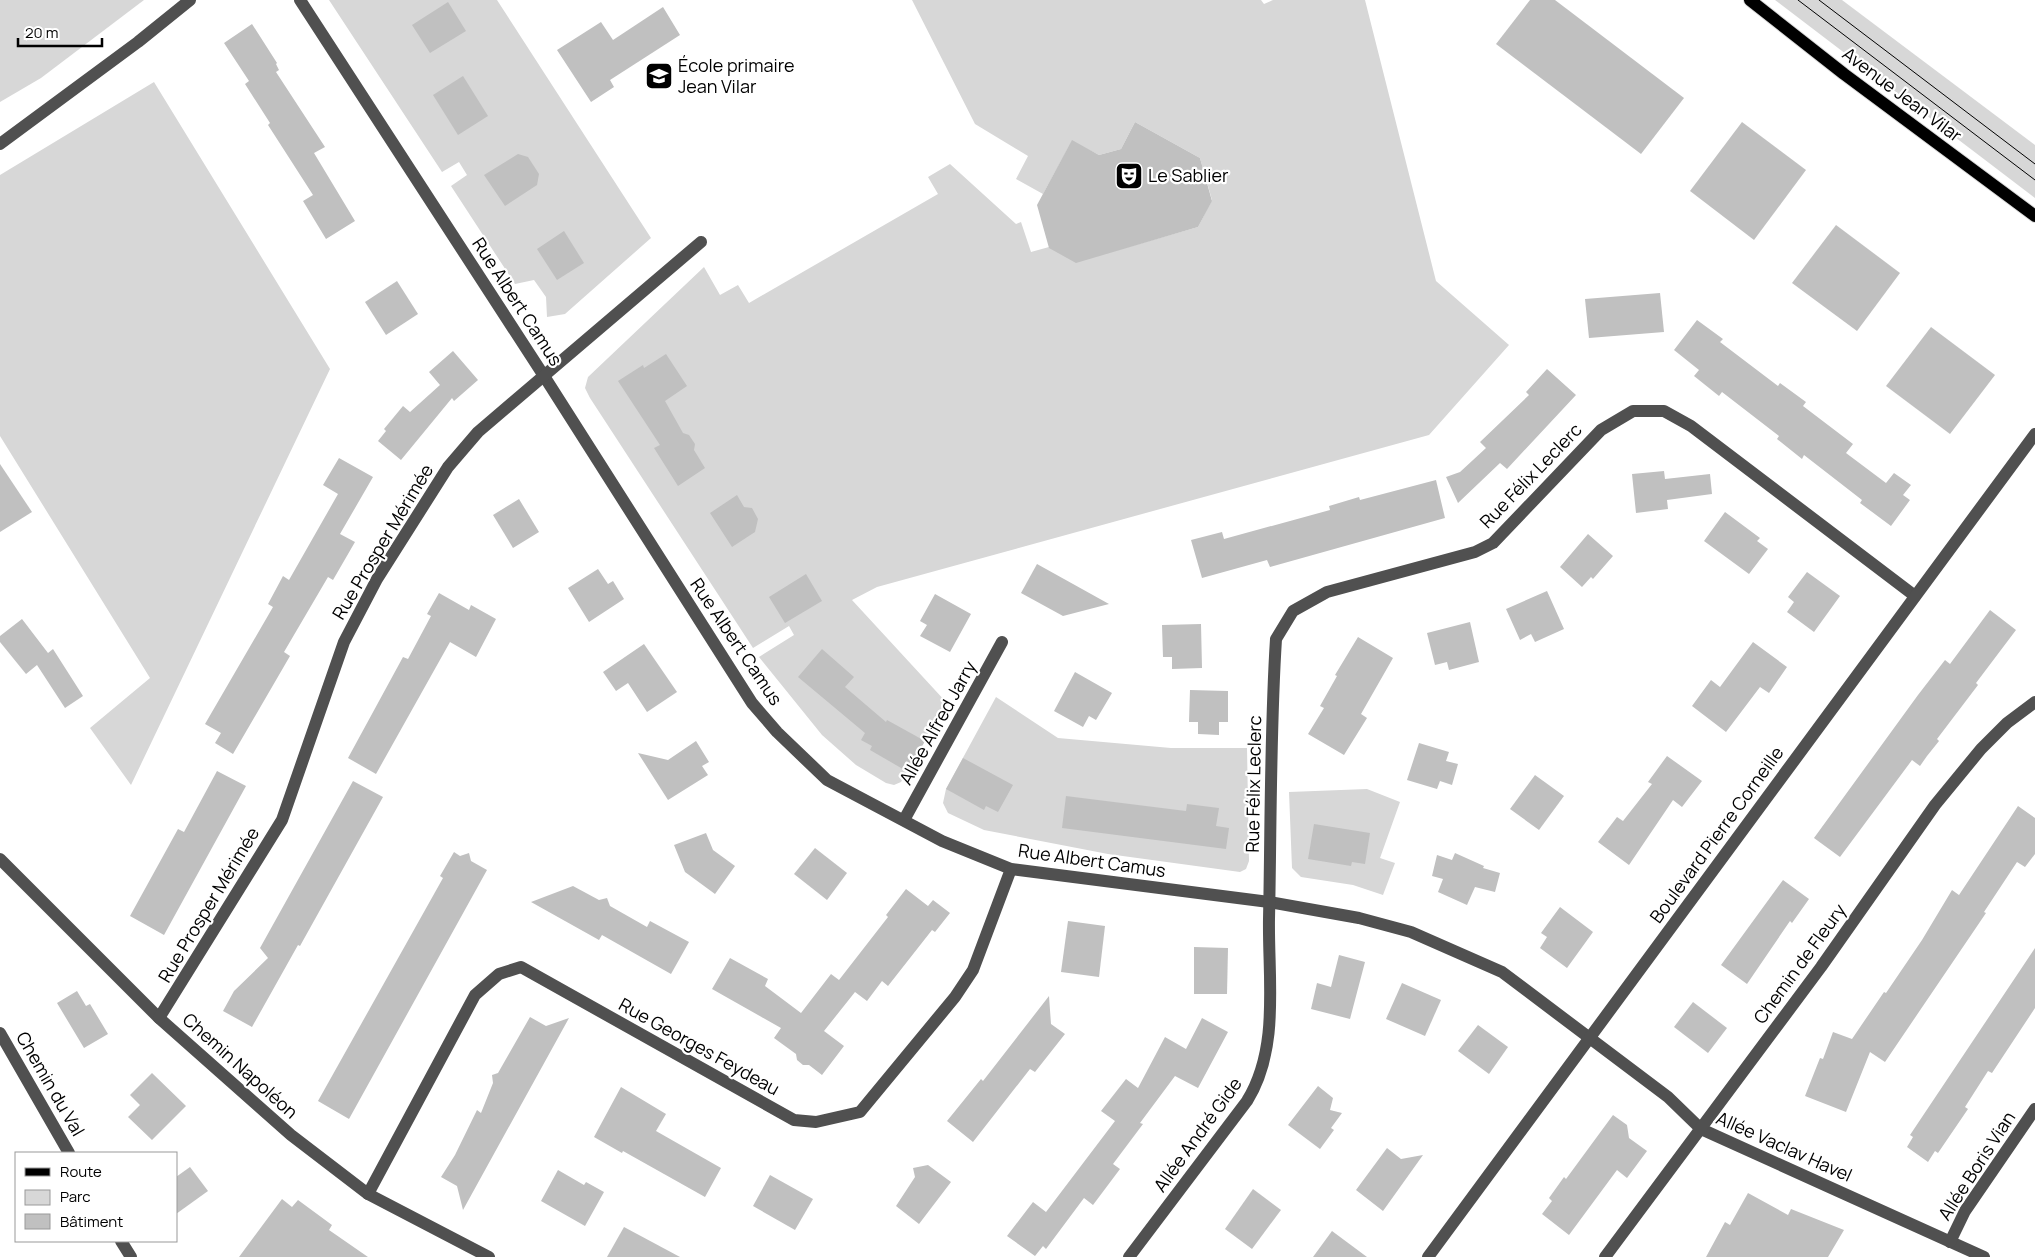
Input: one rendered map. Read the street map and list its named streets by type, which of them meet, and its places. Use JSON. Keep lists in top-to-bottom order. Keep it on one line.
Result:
{"streets":{"main road":["Avenue Jean Vilar"],"street":["Rue Albert Camus","Rue Félix Leclerc","Rue Prosper Mérimée","Allée Alfred Jarry","Boulevard Pierre Corneille","Chemin de Fleury","Rue Georges Feydeau","Chemin Napoléon","Chemin du Val","Allée André Gide","Allée Vaclav Havel","Allée Boris Vian"]},"crossings":[["Rue Albert Camus","Rue Félix Leclerc"],["Rue Albert Camus","Rue Prosper Mérimée"],["Rue Albert Camus","Allée Alfred Jarry"],["Rue Albert Camus","Boulevard Pierre Corneille"],["Rue Albert Camus","Rue Georges Feydeau"],["Rue Albert Camus","Allée André Gide"],["Rue Albert Camus","Allée Vaclav Havel"],["Rue Félix Leclerc","Boulevard Pierre Corneille"],["Rue Félix Leclerc","Allée André Gide"],["Rue Prosper Mérimée","Chemin Napoléon"],["Boulevard Pierre Corneille","Allée Vaclav Havel"],["Chemin de Fleury","Allée Vaclav Havel"],["Rue Georges Feydeau","Chemin Napoléon"],["Allée Vaclav Havel","Allée Boris Vian"]],"places":{"school or university":["École primaire Jean Vilar"],"theatre":["Le Sablier"]},"legend":["Route","Parc","Bâtiment"],"scale_bar":"20 m"}
